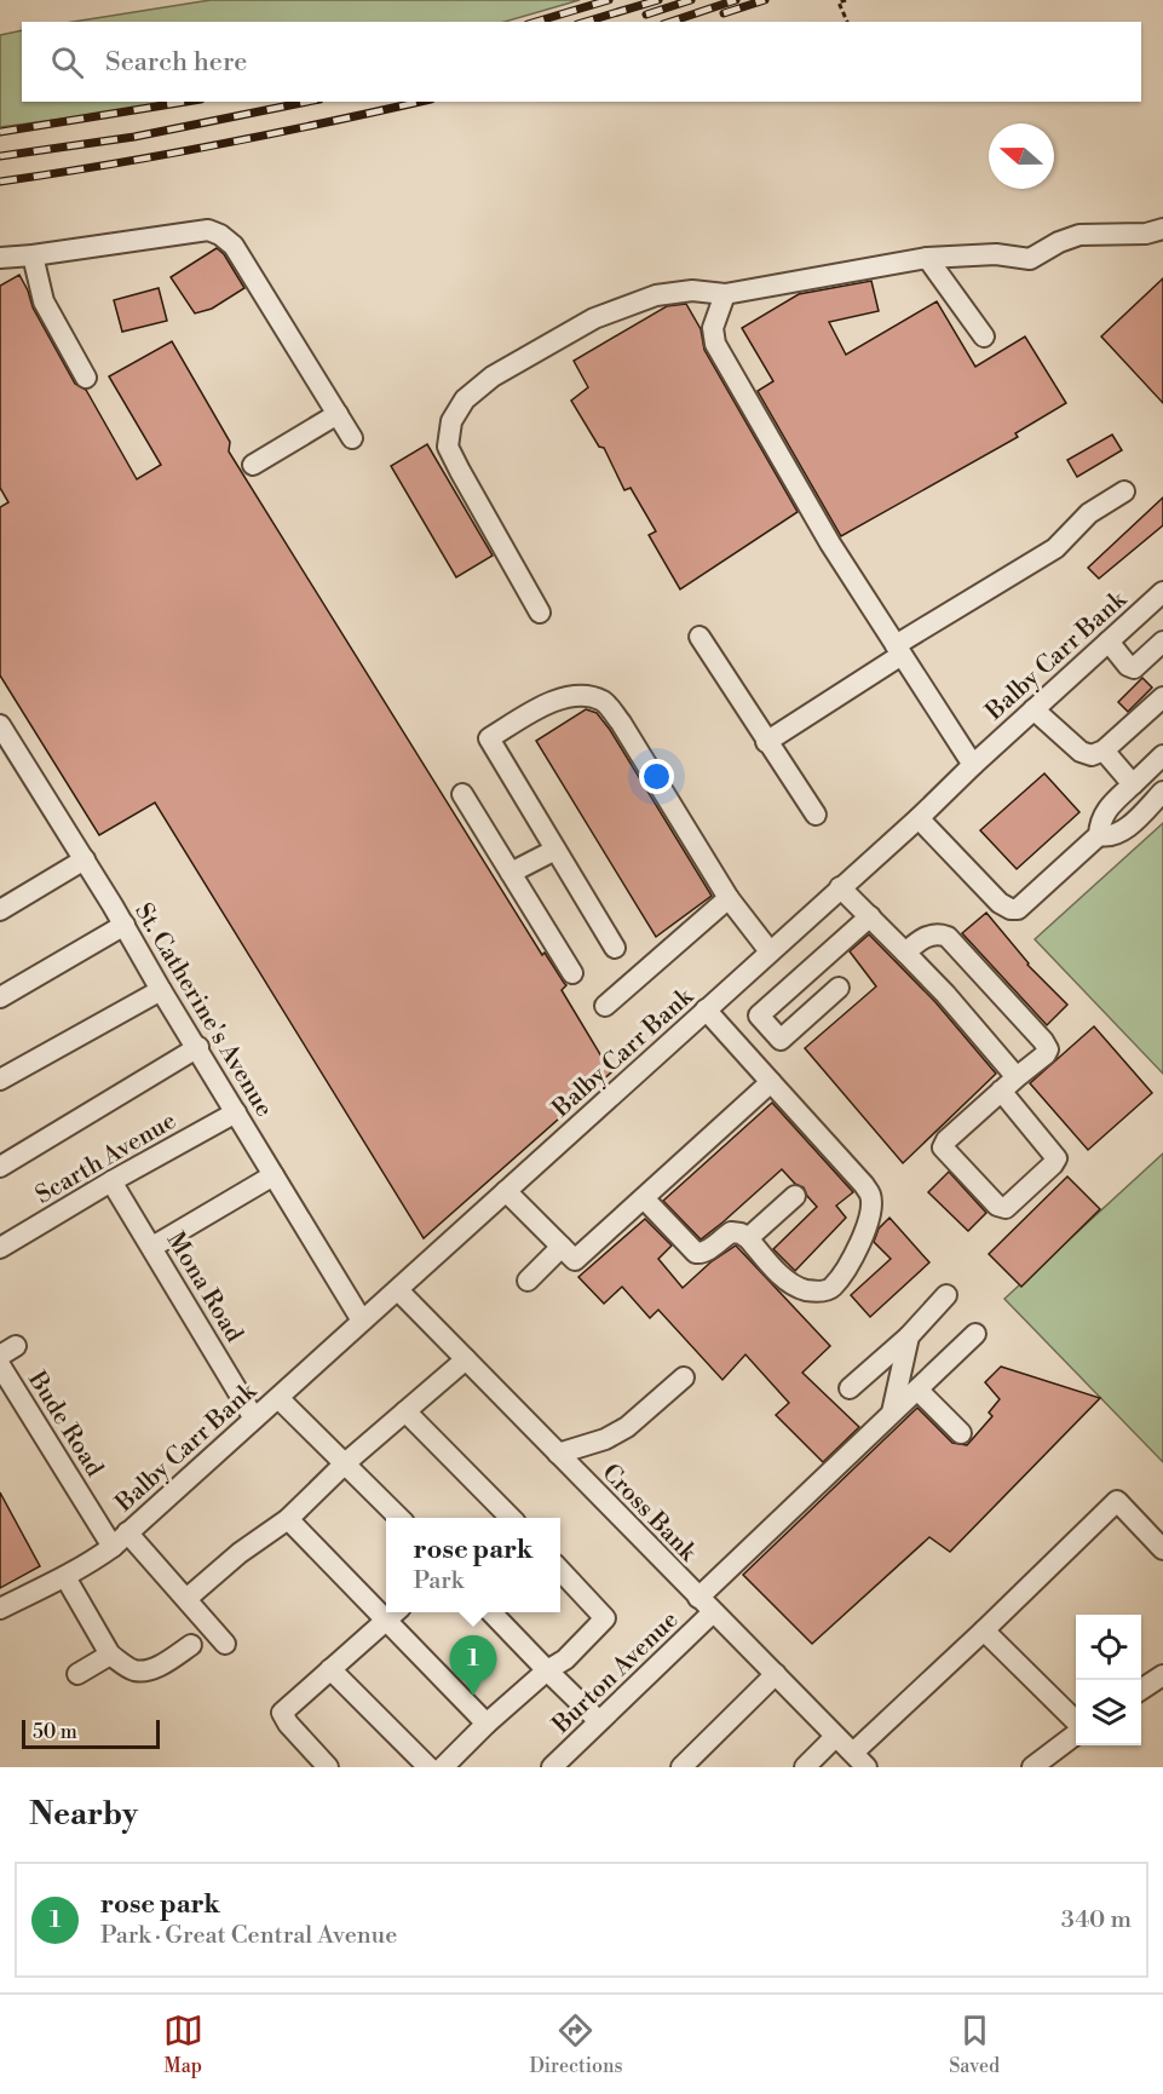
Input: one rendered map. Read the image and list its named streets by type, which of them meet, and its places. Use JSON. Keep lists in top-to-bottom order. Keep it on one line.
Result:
{"streets":{"street":["Balby Carr Bank","St. Catherine's Avenue","Scarth Avenue","Mona Road","Bude Road","Cross Bank","Burton Avenue"]},"crossings":[["Balby Carr Bank","St. Catherine's Avenue"],["Balby Carr Bank","Mona Road"],["Balby Carr Bank","Bude Road"],["Balby Carr Bank","Cross Bank"],["St. Catherine's Avenue","Scarth Avenue"],["Scarth Avenue","Mona Road"],["Cross Bank","Burton Avenue"]],"scale_bar":"50 m","north":"left","page":{"search":"Search here","popup":["rose park","Park"],"pins":"1","scale":"50 m","heading":"Nearby","list":[{"mark":"1","name":"rose park","note":"Park · Great Central Avenue","value":"340 m"}],"nav":["Map","Directions","Saved"]}}
